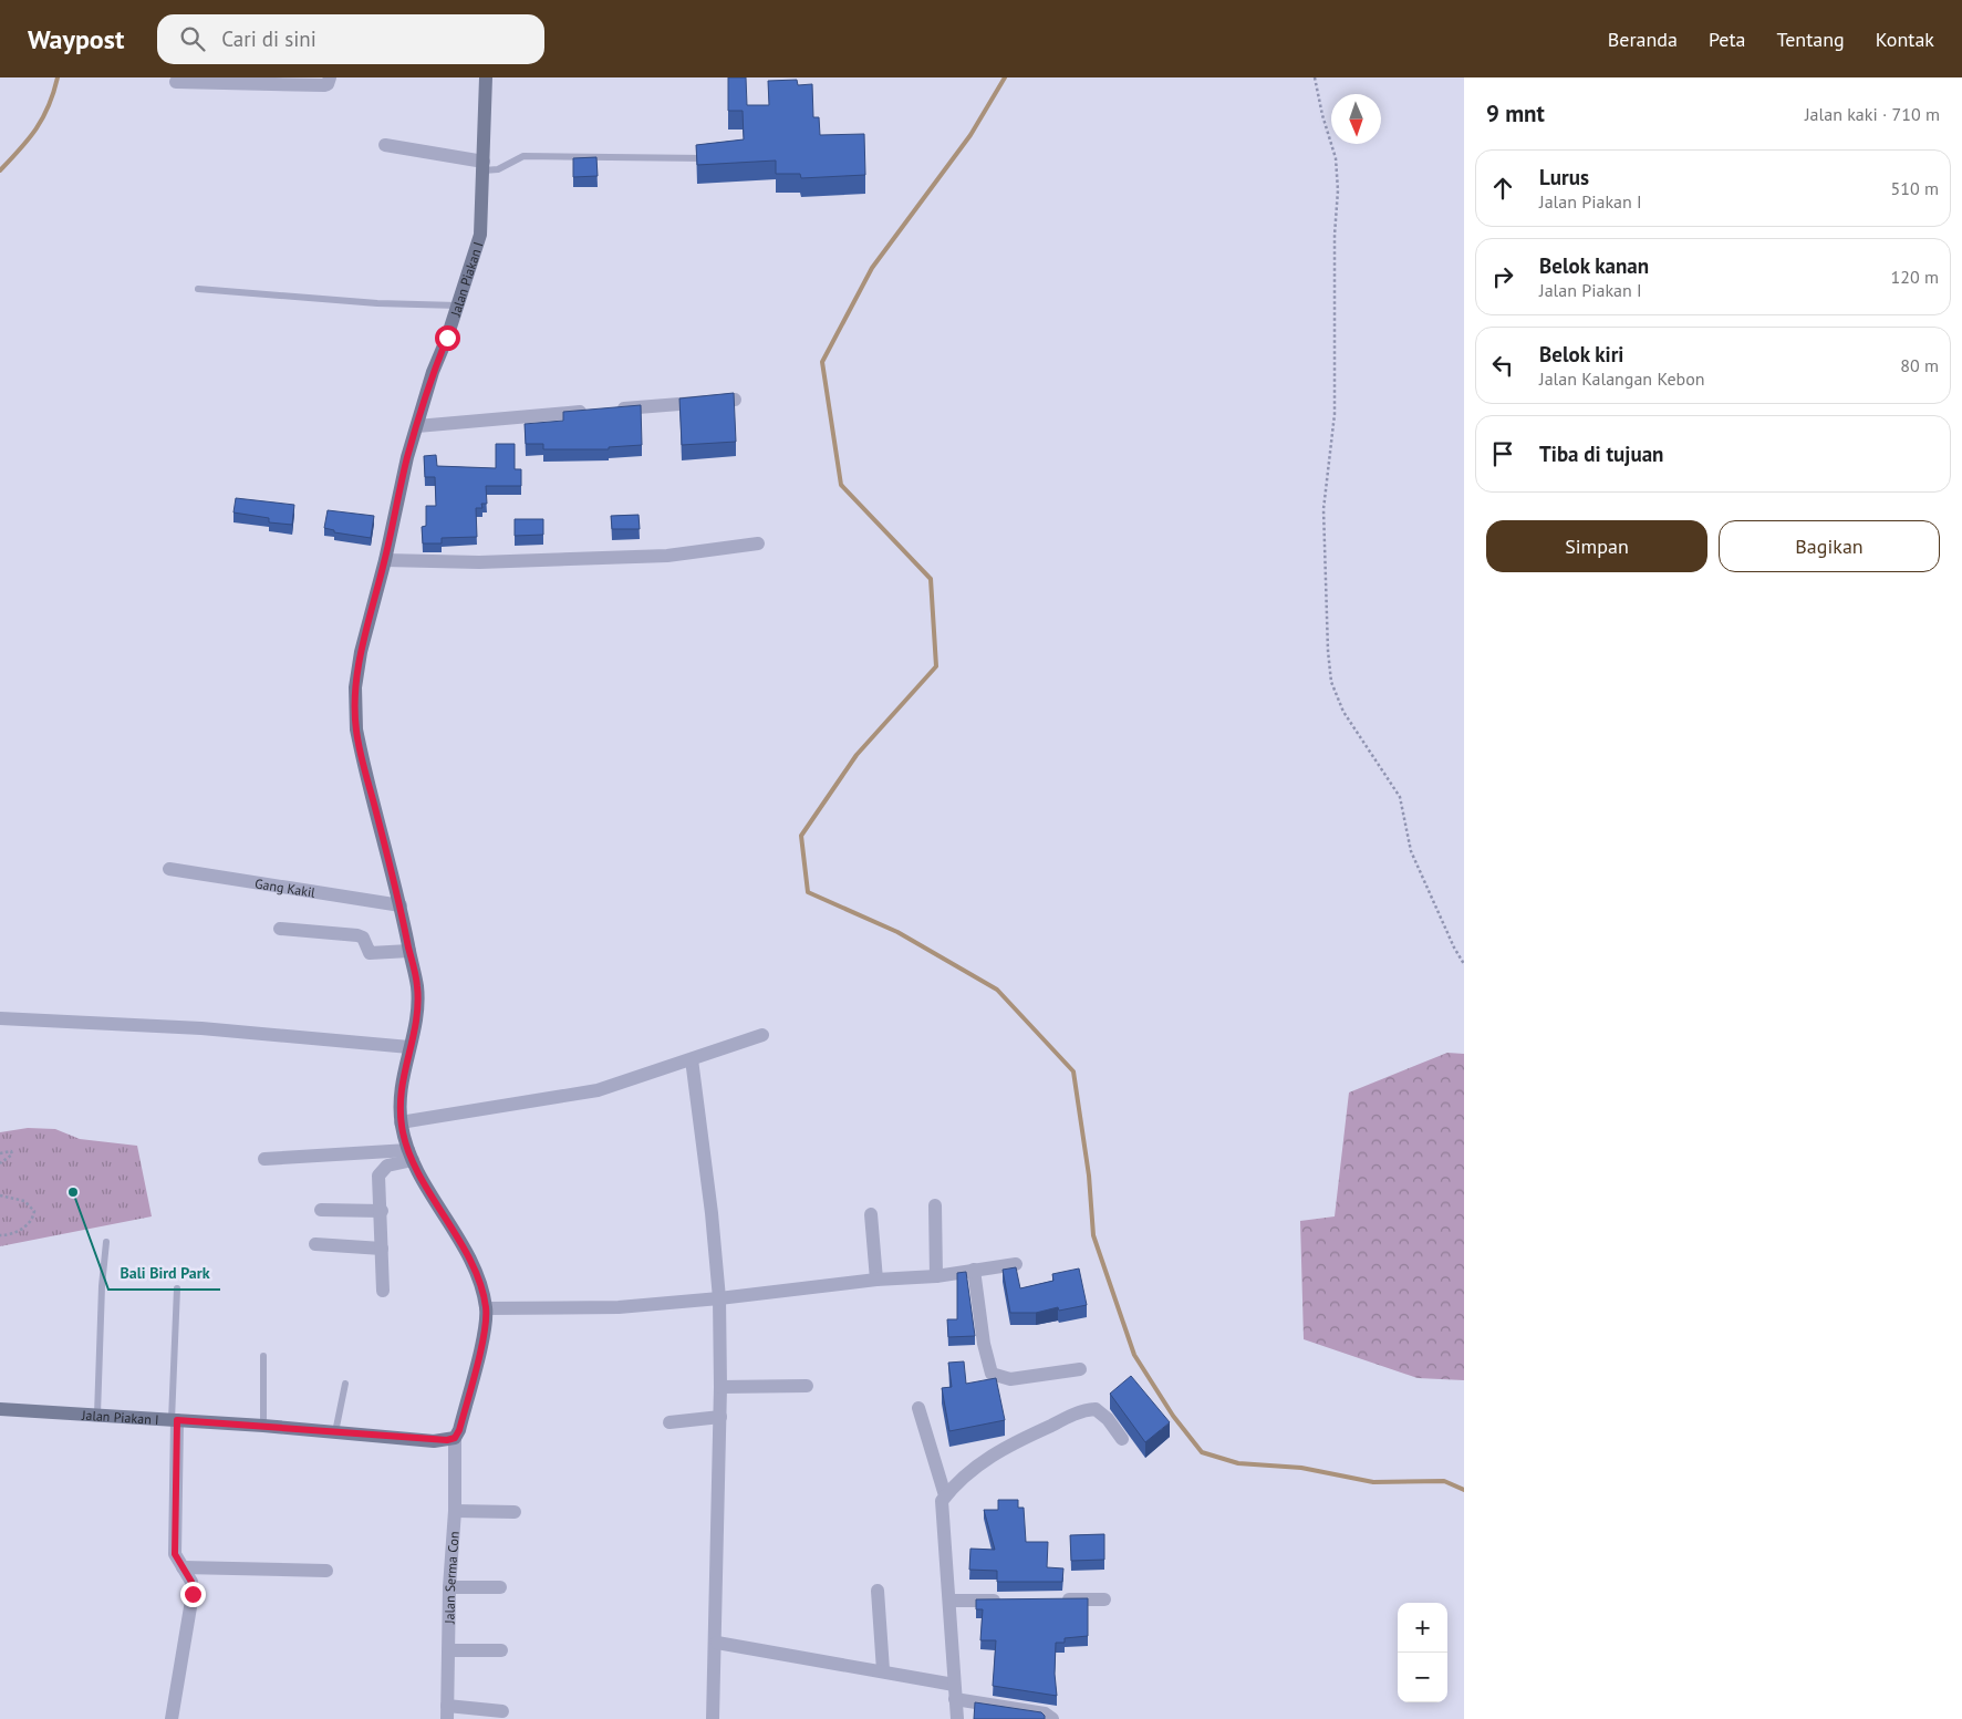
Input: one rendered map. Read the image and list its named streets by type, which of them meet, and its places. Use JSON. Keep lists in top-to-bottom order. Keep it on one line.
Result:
{"streets":{"street":["Jalan Piakan I","Gang Kakil","Jalan Serma Con"]},"crossings":[["Jalan Piakan I","Gang Kakil"],["Jalan Piakan I","Jalan Serma Con"]],"places":["Bali Bird Park"],"north":"bottom","page":{"header":"Waypost","search":"Cari di sini","nav":["Beranda","Peta","Tentang","Kontak"],"heading":["9 mnt","Jalan kaki · 710 m"],"list":[["Lurus","Jalan Piakan I","510 m"],["Belok kanan","Jalan Piakan I","120 m"],["Belok kiri","Jalan Kalangan Kebon","80 m"],"Tiba di tujuan"],"buttons":["Simpan","Bagikan"],"map_buttons":["+","−"]}}
